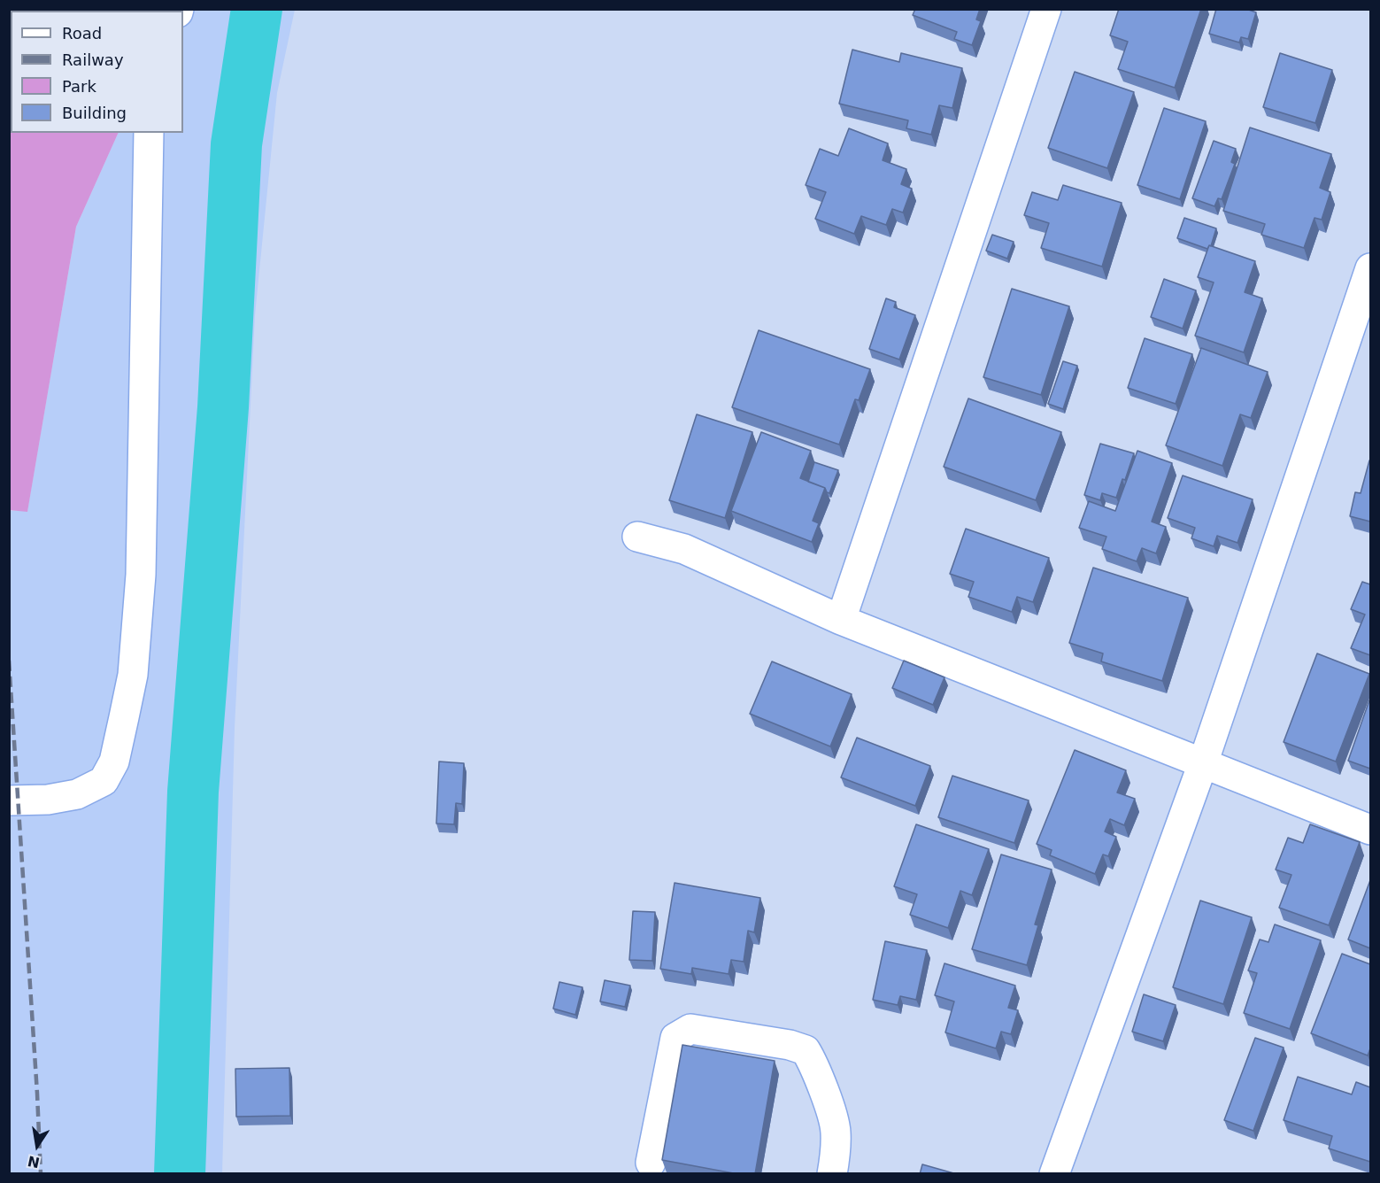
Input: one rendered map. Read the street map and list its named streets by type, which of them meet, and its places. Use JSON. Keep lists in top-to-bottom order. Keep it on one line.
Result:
{"legend":["Road","Railway","Park","Building"],"north":"bottom"}
